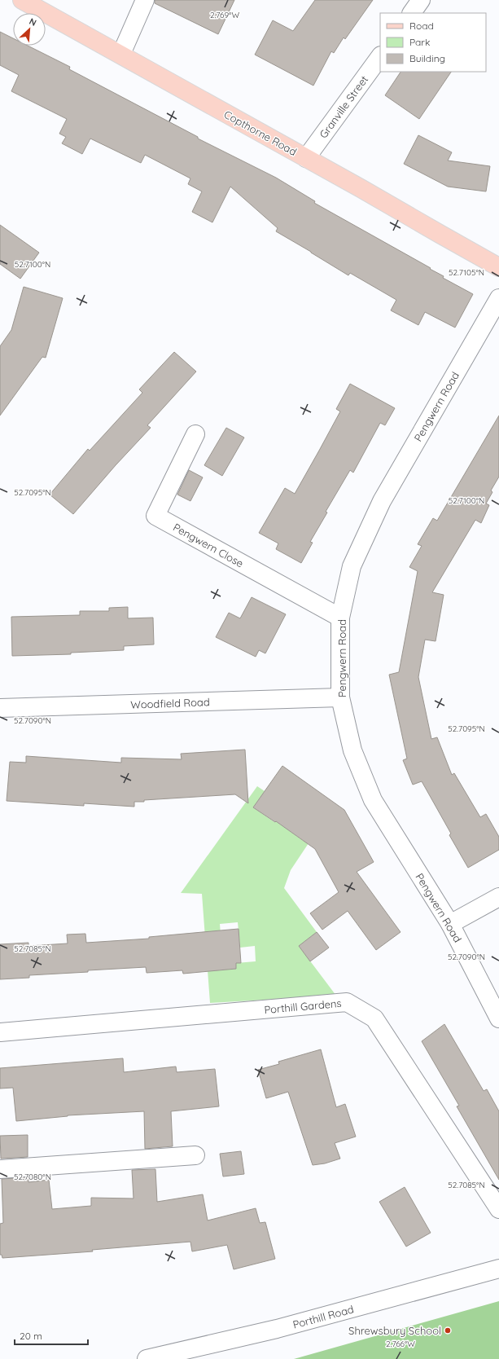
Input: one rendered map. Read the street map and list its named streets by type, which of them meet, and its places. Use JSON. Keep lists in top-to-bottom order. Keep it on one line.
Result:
{"streets":{"main road":["Copthorne Road"],"street":["Granville Street","Pengwern Road","Pengwern Close","Woodfield Road","Porthill Gardens","Porthill Road"]},"crossings":[["Granville Street","Copthorne Road"],["Pengwern Road","Pengwern Close"],["Pengwern Road","Woodfield Road"]],"places":["Shrewsbury School"],"legend":["Road","Park","Building"],"scale_bar":"20 m","north":"top right","coordinates":["2.769°W","52.7100°N","52.7105°N","52.7095°N","52.7090°N","52.7085°N","52.7080°N","2.766°W"]}
